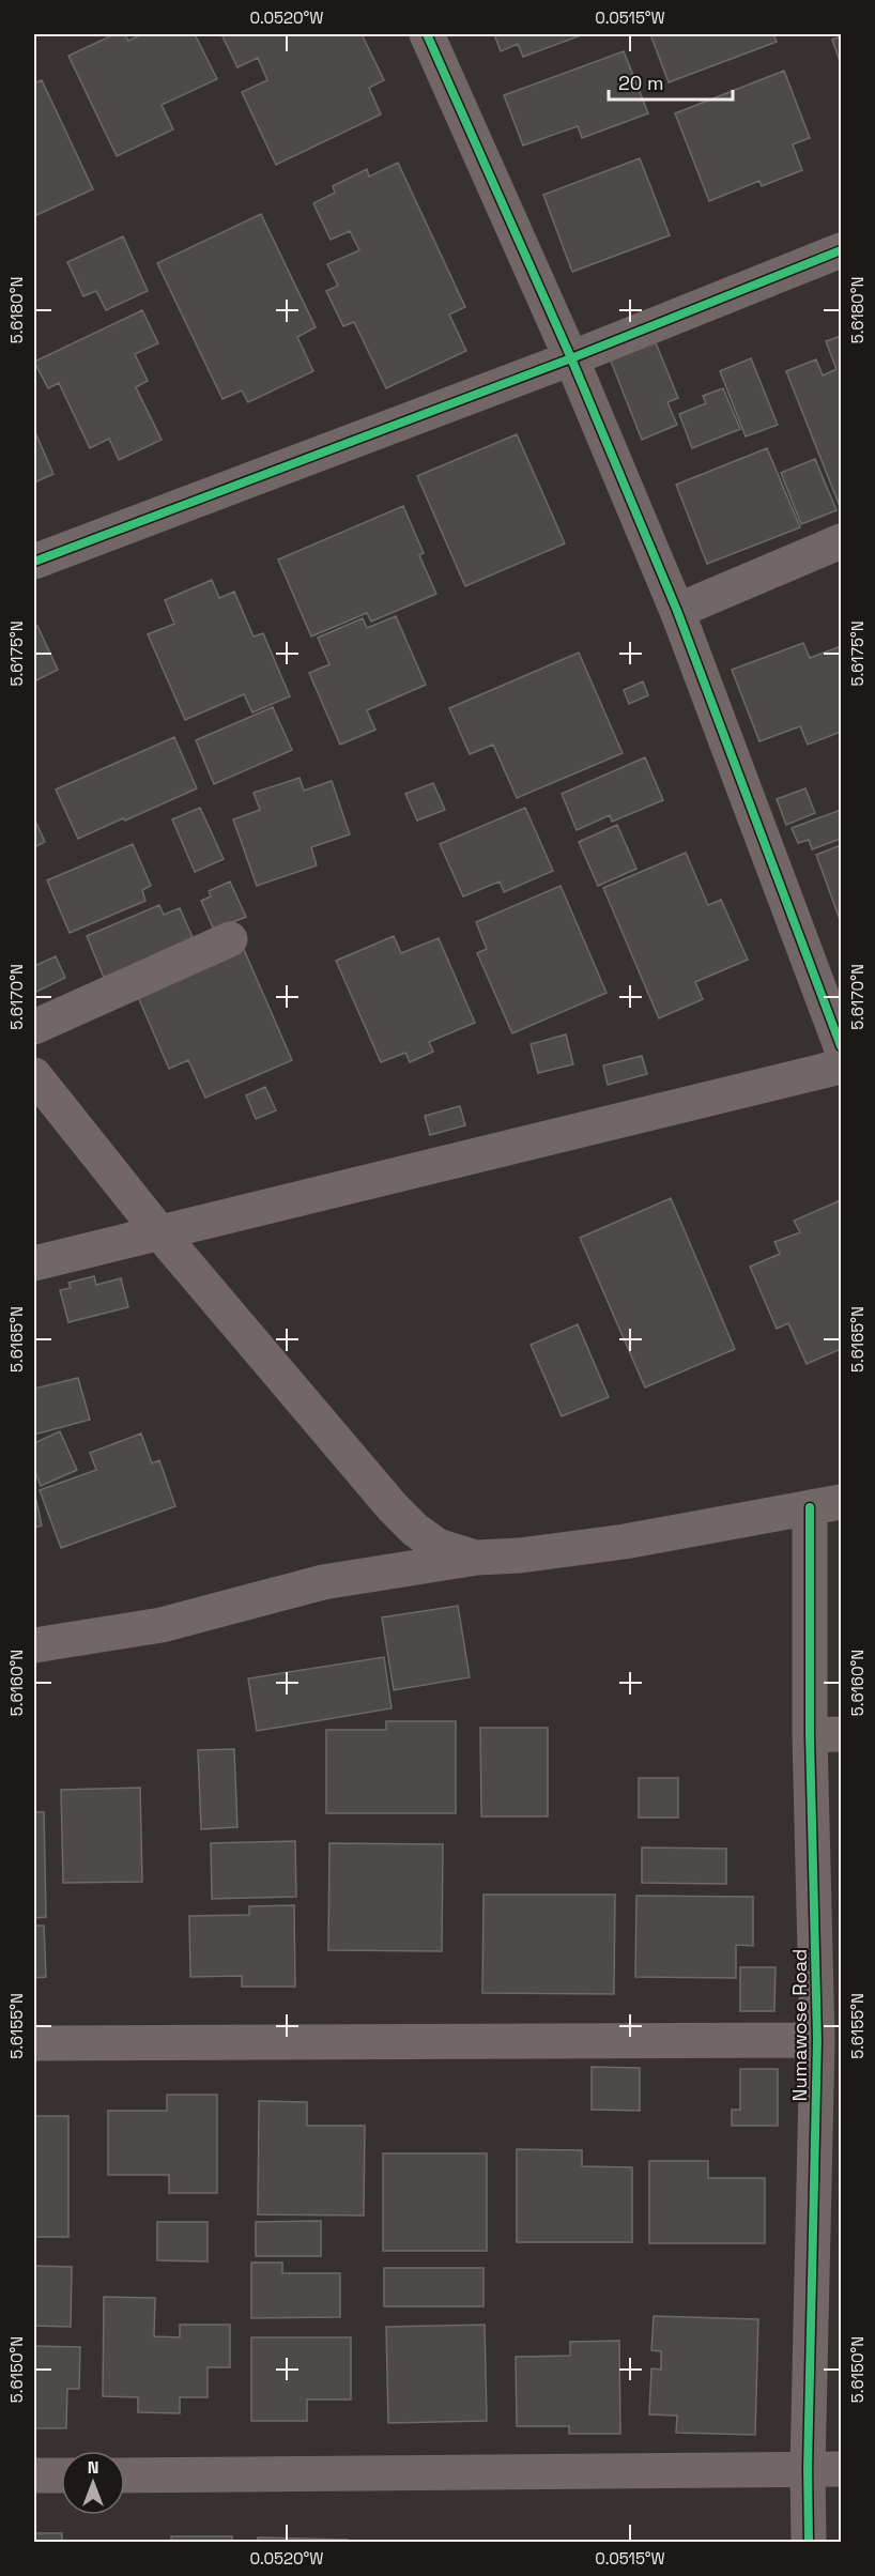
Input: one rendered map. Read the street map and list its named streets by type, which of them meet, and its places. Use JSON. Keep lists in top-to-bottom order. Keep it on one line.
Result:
{"streets":{"street":["Numawose Road"]},"scale_bar":"20 m","north":"top","coordinates":["0.0520°W","0.0515°W","5.6180°N","5.6175°N","5.6170°N","5.6165°N","5.6160°N","5.6155°N","5.6150°N"]}
